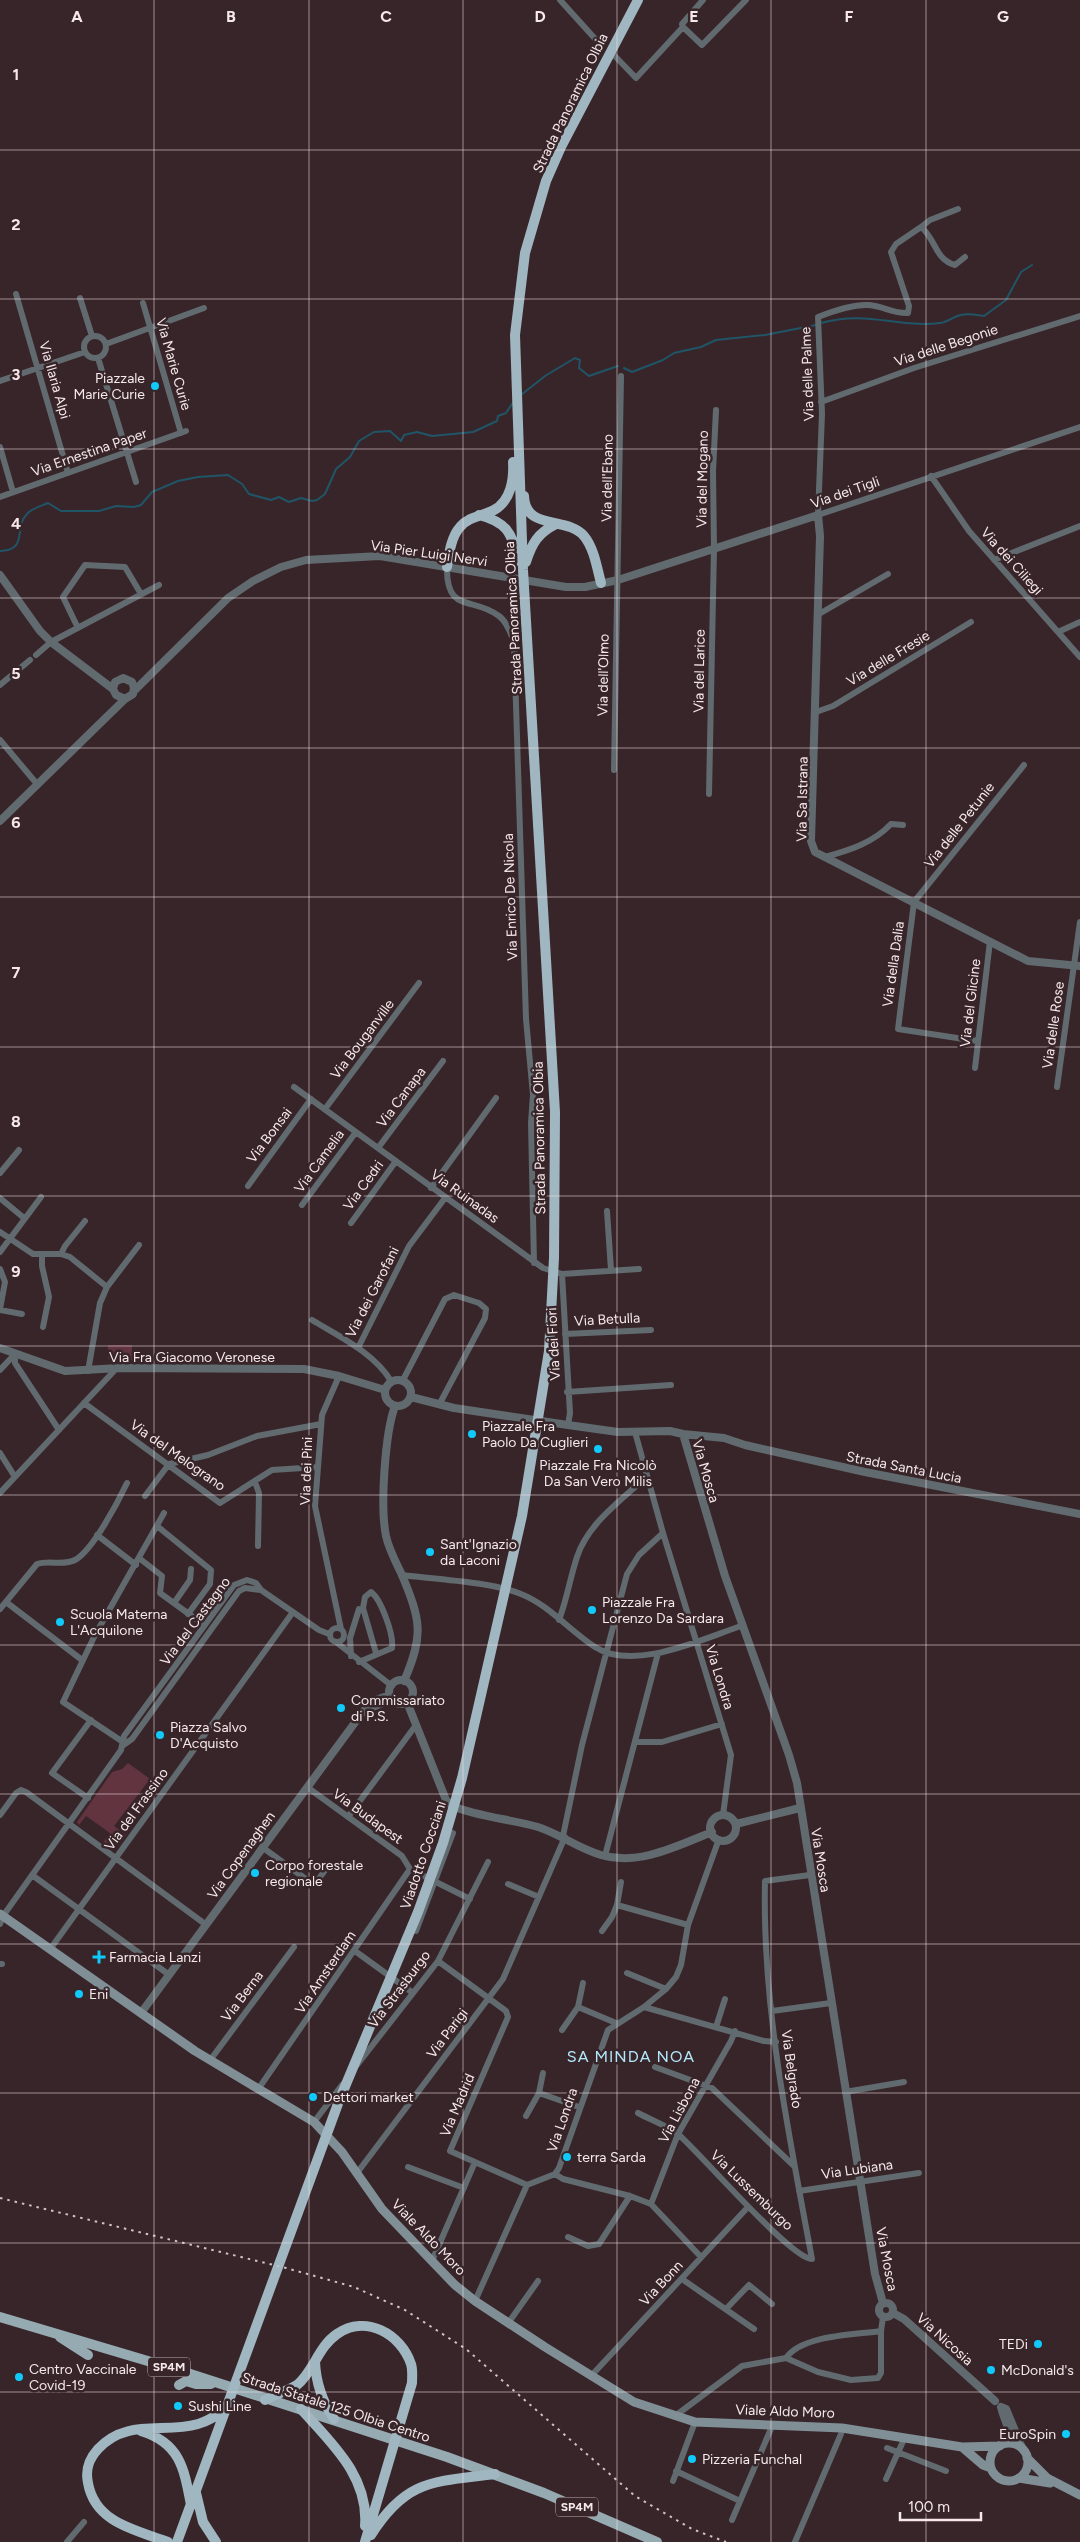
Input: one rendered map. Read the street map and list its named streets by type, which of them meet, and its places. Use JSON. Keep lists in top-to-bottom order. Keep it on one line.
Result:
{"streets":{"highway":["Strada Panoramica Olbia","Viadotto Cocciani"],"main road":["Viale Aldo Moro","SP4M","Strada Statale 125 Olbia Centro"],"street":["Via delle Begonie","Via Marie Curie","Via delle Palme","Via Ilaria Alpi","Via Ernestina Paper","Via dell'Ebano","Via del Mogano","Via dei Tigli","Via Pier Luigi Nervi","Via dei Ciliegi","Via delle Fresie","Via del Larice","Via dell'Olmo","Via Sa Istrana","Via delle Petunie","Via Enrico De Nicola","Via della Dalia","Via del Glicine","Via delle Rose","Via Bouganville","Via Canapa","Via Bonsai","Via Camelia","Via Cedri","Via Ruinadas","Via dei Garofani","Via Betulla","Via dei Fiori","Via Fra Giacomo Veronese","Via del Melograno","Strada Santa Lucia","Via dei Pini","Via Mosca","Via del Castagno","Via Londra","Via del Frassino","Via Budapest","Via Copenaghen","Via Amsterdam","Via Strasburgo","Via Berna","Via Parigi","Via Belgrado","Via Madrid","Via Lisbona","Via Lubiana","Via Lussemburgo","Via Bonn","Via Nicosia"]},"crossings":[["Strada Panoramica Olbia","Viadotto Cocciani"],["Via delle Begonie","Via delle Palme"],["Via Marie Curie","Via Ernestina Paper"],["Via delle Palme","Via dei Tigli"],["Via delle Palme","Via Sa Istrana"],["Via Ilaria Alpi","Via Ernestina Paper"],["Via dell'Ebano","Via dei Tigli"],["Via dell'Ebano","Via Pier Luigi Nervi"],["Via dell'Ebano","Via dell'Olmo"],["Via del Mogano","Via dei Tigli"],["Via del Mogano","Via del Larice"],["Via dei Tigli","Via Pier Luigi Nervi"],["Via dei Tigli","Via dei Ciliegi"],["Via dei Tigli","Via del Larice"],["Via dei Tigli","Via dell'Olmo"],["Via dei Tigli","Via Sa Istrana"],["Via Pier Luigi Nervi","Via dell'Olmo"],["Via Pier Luigi Nervi","Via Enrico De Nicola"],["Via delle Fresie","Via Sa Istrana"],["Via Sa Istrana","Via delle Petunie"],["Via Sa Istrana","Via della Dalia"],["Via Sa Istrana","Via del Glicine"],["Via Sa Istrana","Via delle Rose"],["Via delle Petunie","Via della Dalia"],["Via Enrico De Nicola","Via Ruinadas"],["Via della Dalia","Via del Glicine"],["Via Bouganville","Via Ruinadas"],["Via Canapa","Via Ruinadas"],["Via Bonsai","Via Ruinadas"],["Via Camelia","Via Ruinadas"],["Via Cedri","Via Ruinadas"],["Via Ruinadas","Via dei Garofani"],["Via Ruinadas","Via dei Fiori"],["Via dei Garofani","Via Fra Giacomo Veronese"],["Via Betulla","Via dei Fiori"],["Via Fra Giacomo Veronese","Via dei Pini"],["Via del Melograno","Via dei Pini"],["Strada Santa Lucia","Via Mosca"],["Via dei Pini","Via del Castagno"],["Via Mosca","Via Belgrado"],["Via Mosca","Via Lubiana"],["Via Mosca","Via Nicosia"],["Via del Castagno","Via del Frassino"],["Via del Castagno","Viale Aldo Moro"],["Via Londra","Via Parigi"],["Via Londra","Via Madrid"],["Via del Frassino","Viale Aldo Moro"],["Via Budapest","Via Copenaghen"],["Via Budapest","Via Amsterdam"],["Via Budapest","Via Strasburgo"],["Via Copenaghen","Viale Aldo Moro"],["Via Amsterdam","Viale Aldo Moro"],["Via Strasburgo","Viale Aldo Moro"],["Via Berna","Viale Aldo Moro"],["Via Parigi","Via Madrid"],["Via Parigi","Viale Aldo Moro"],["Via Belgrado","Via Lubiana"],["Via Belgrado","Via Lussemburgo"],["Via Lisbona","Via Lussemburgo"],["Via Lussemburgo","Via Bonn"],["Viale Aldo Moro","Via Bonn"],["Viale Aldo Moro","Via Nicosia"]],"districts":["SA MINDA NOA"],"places":{"other":["Piazzale Marie Curie","Piazzale Fra Paolo Da Cuglieri","Piazzale Fra Nicolò Da San Vero Milis","Sant'Ignazio da Laconi","Piazzale Fra Lorenzo Da Sardara","Scuola Materna L'Acquilone","Commissariato di P.S.","Piazza Salvo D'Acquisto","Corpo forestale regionale","Eni","Dettori market","terra Sarda","TEDi","McDonald's","Centro Vaccinale Covid-19","Sushi Line","EuroSpin","Pizzeria Funchal"],"health":["Farmacia Lanzi"]},"scale_bar":"100 m","grid":{"columns":["A","B","C","D","E","F","G"],"rows":["1","2","3","4","5","6","7","8","9"]}}
